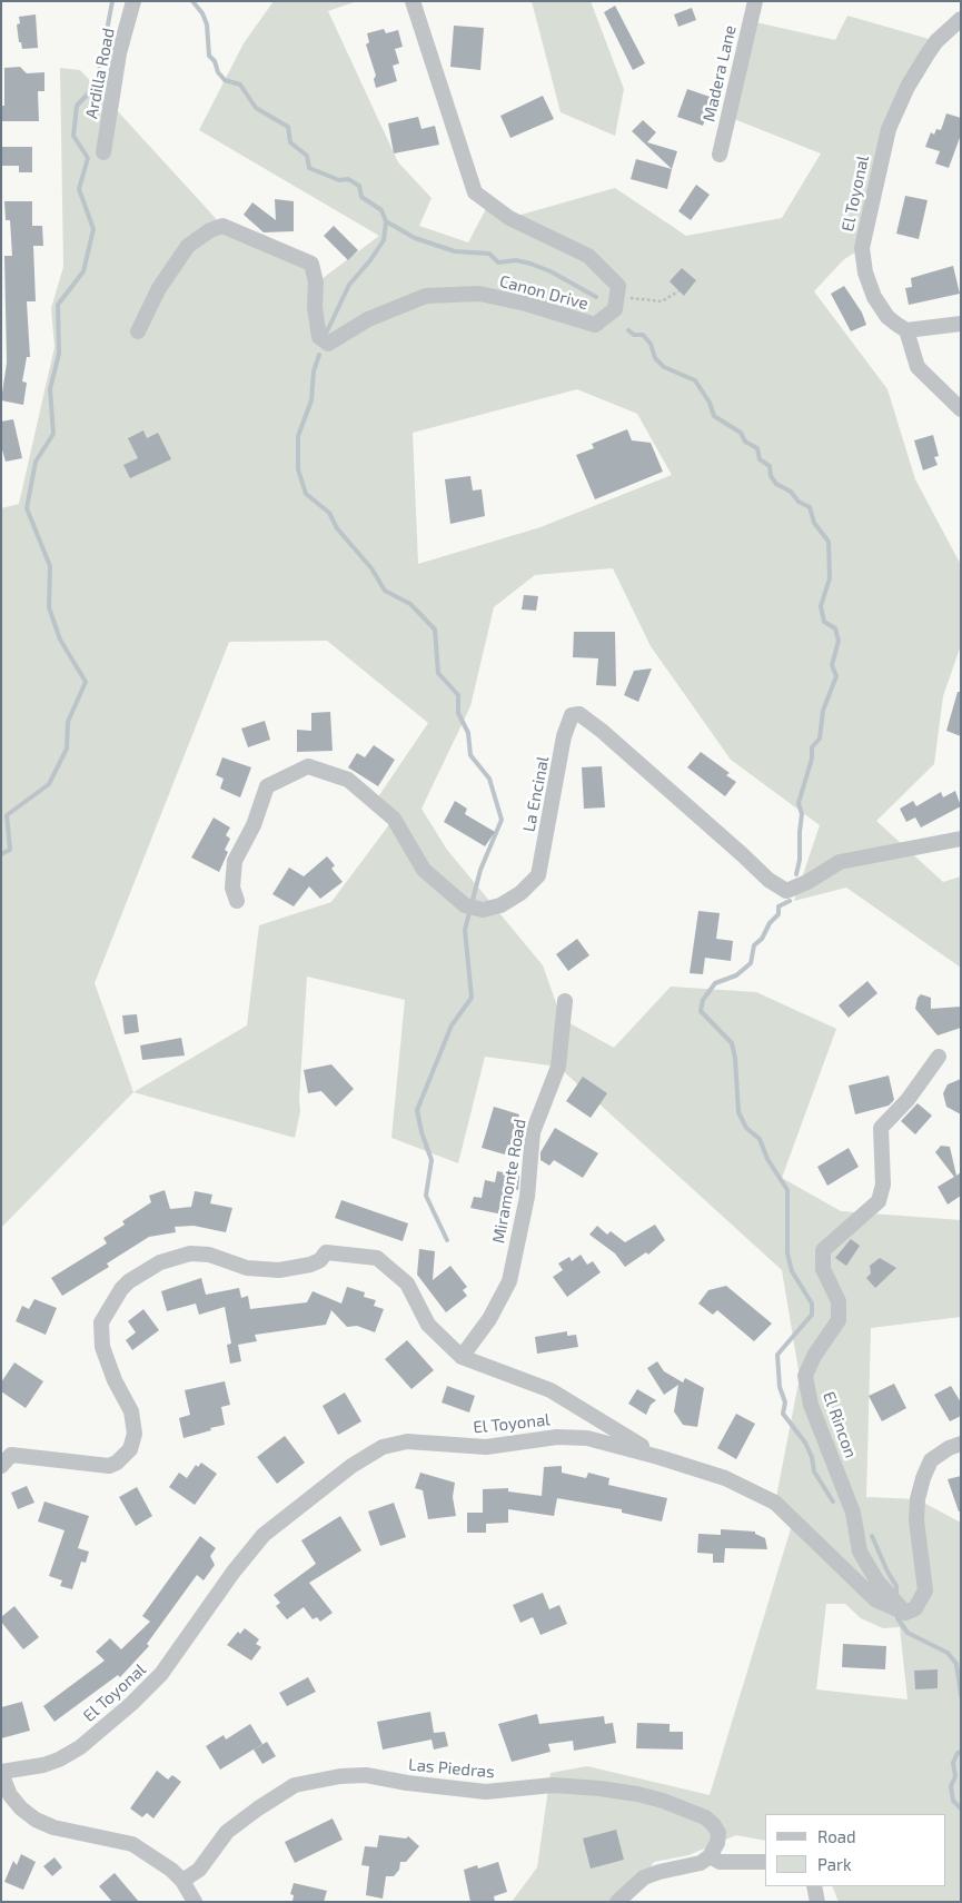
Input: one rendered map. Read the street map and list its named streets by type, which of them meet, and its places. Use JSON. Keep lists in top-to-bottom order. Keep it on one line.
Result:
{"streets":{"street":["Ardilla Road","Madera Lane","El Toyonal","Canon Drive","La Encinal","Miramonte Road","El Rincon","Las Piedras"]},"crossings":[["El Toyonal","El Rincon"]],"legend":["Road","Park"]}
